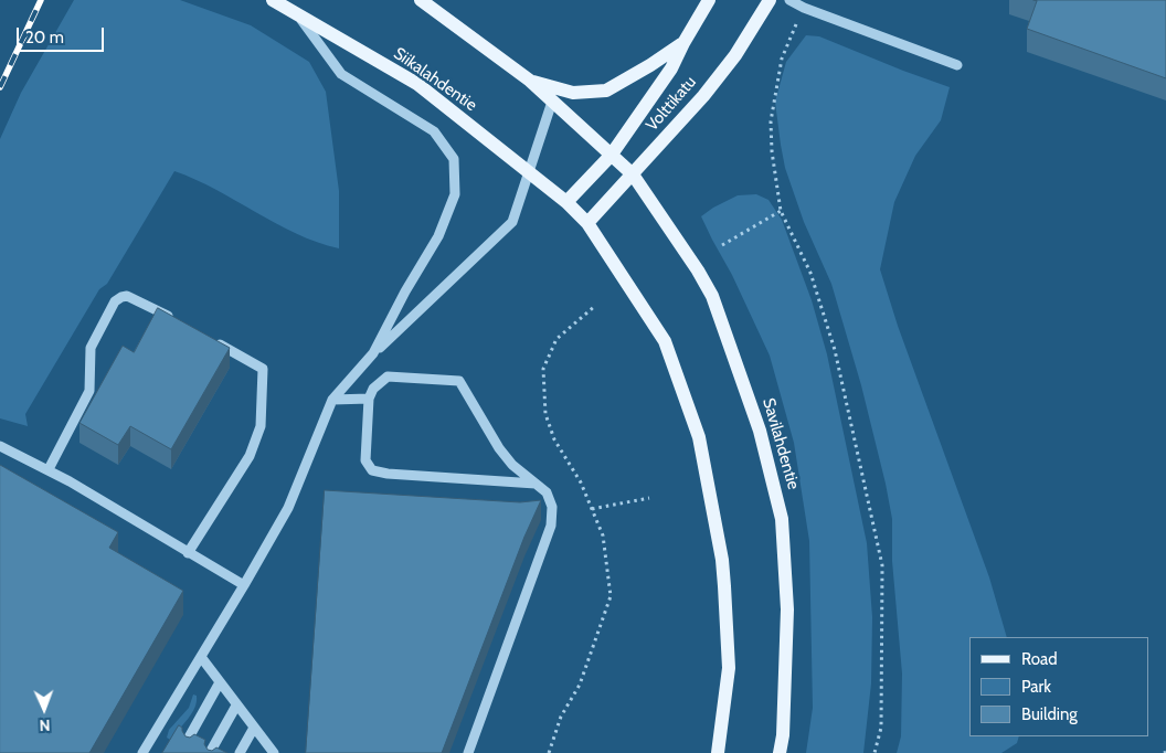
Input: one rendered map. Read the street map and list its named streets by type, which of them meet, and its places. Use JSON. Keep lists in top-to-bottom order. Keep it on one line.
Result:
{"streets":{"main road":["Siikalahdentie","Volttikatu","Savilahdentie"]},"crossings":[["Siikalahdentie","Volttikatu"],["Volttikatu","Savilahdentie"]],"legend":["Road","Park","Building"],"scale_bar":"20 m","north":"bottom"}
